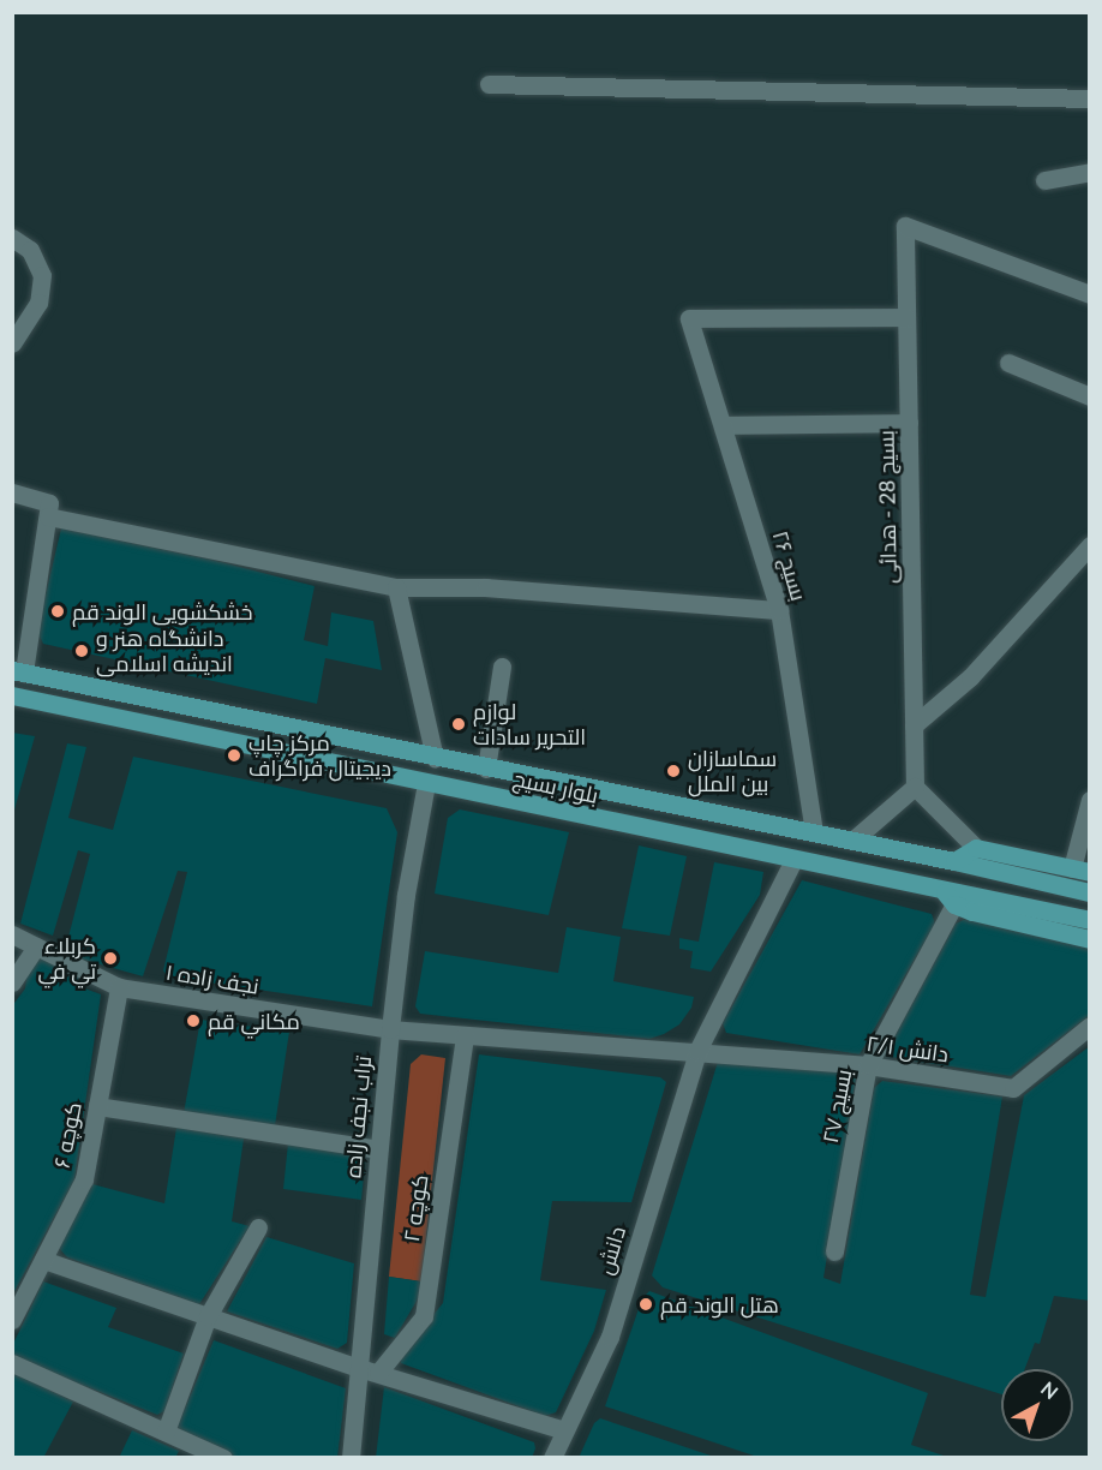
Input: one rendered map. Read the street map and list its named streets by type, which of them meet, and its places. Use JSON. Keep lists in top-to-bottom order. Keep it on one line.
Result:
{"streets":{"main road":["بلوار بسیج"],"street":["بسیج 28 - هدائی","بسیج ۲۶","نجف زاده ۱","دانش ۲/۱","بسیج ۲۷","تراب نجف زاده","کوچه ۶","کوچه ۲","دانش"]},"crossings":[["بسیج 28 - هدائی","بسیج ۲۶"],["بسیج ۲۶","بلوار بسیج"],["بلوار بسیج","بسیج ۲۷"],["بلوار بسیج","تراب نجف زاده"],["بلوار بسیج","دانش"],["نجف زاده ۱","دانش ۲/۱"],["نجف زاده ۱","تراب نجف زاده"],["نجف زاده ۱","کوچه ۶"],["نجف زاده ۱","کوچه ۲"],["دانش ۲/۱","بسیج ۲۷"],["دانش ۲/۱","دانش"]],"places":["خشکشویی الوند قم","دانشگاه هنر و اندیشه اسلامی","لوازم التحریر سادات","مرکز چاپ دیجیتال فراگراف","سماسازان بین الملل","كربلاء تي في","مكاني قم","هتل الوند قم"],"north":"top right"}
